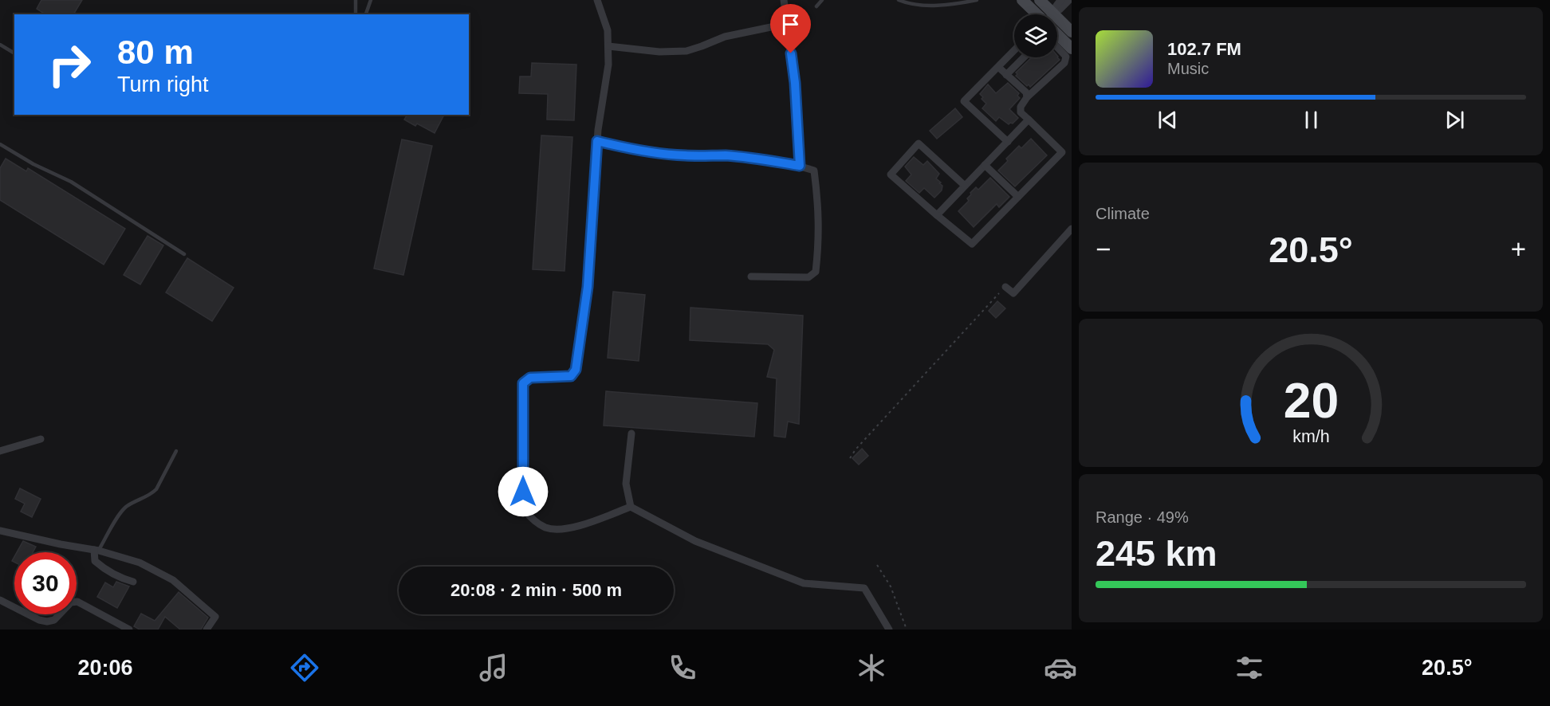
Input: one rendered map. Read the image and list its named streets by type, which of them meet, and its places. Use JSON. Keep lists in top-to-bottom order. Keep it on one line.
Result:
{"page":{"turn":["80 m","Turn right"],"song":["102.7 FM","Music"],"tile":["Climate",["Range · 49%","245 km"]],"heat":["−","20.5°","+"],"limit":"30","trip":"20:08 · 2 min · 500 m","tabs":["20:06","20.5°"],"gauge":["20","km/h"]}}
